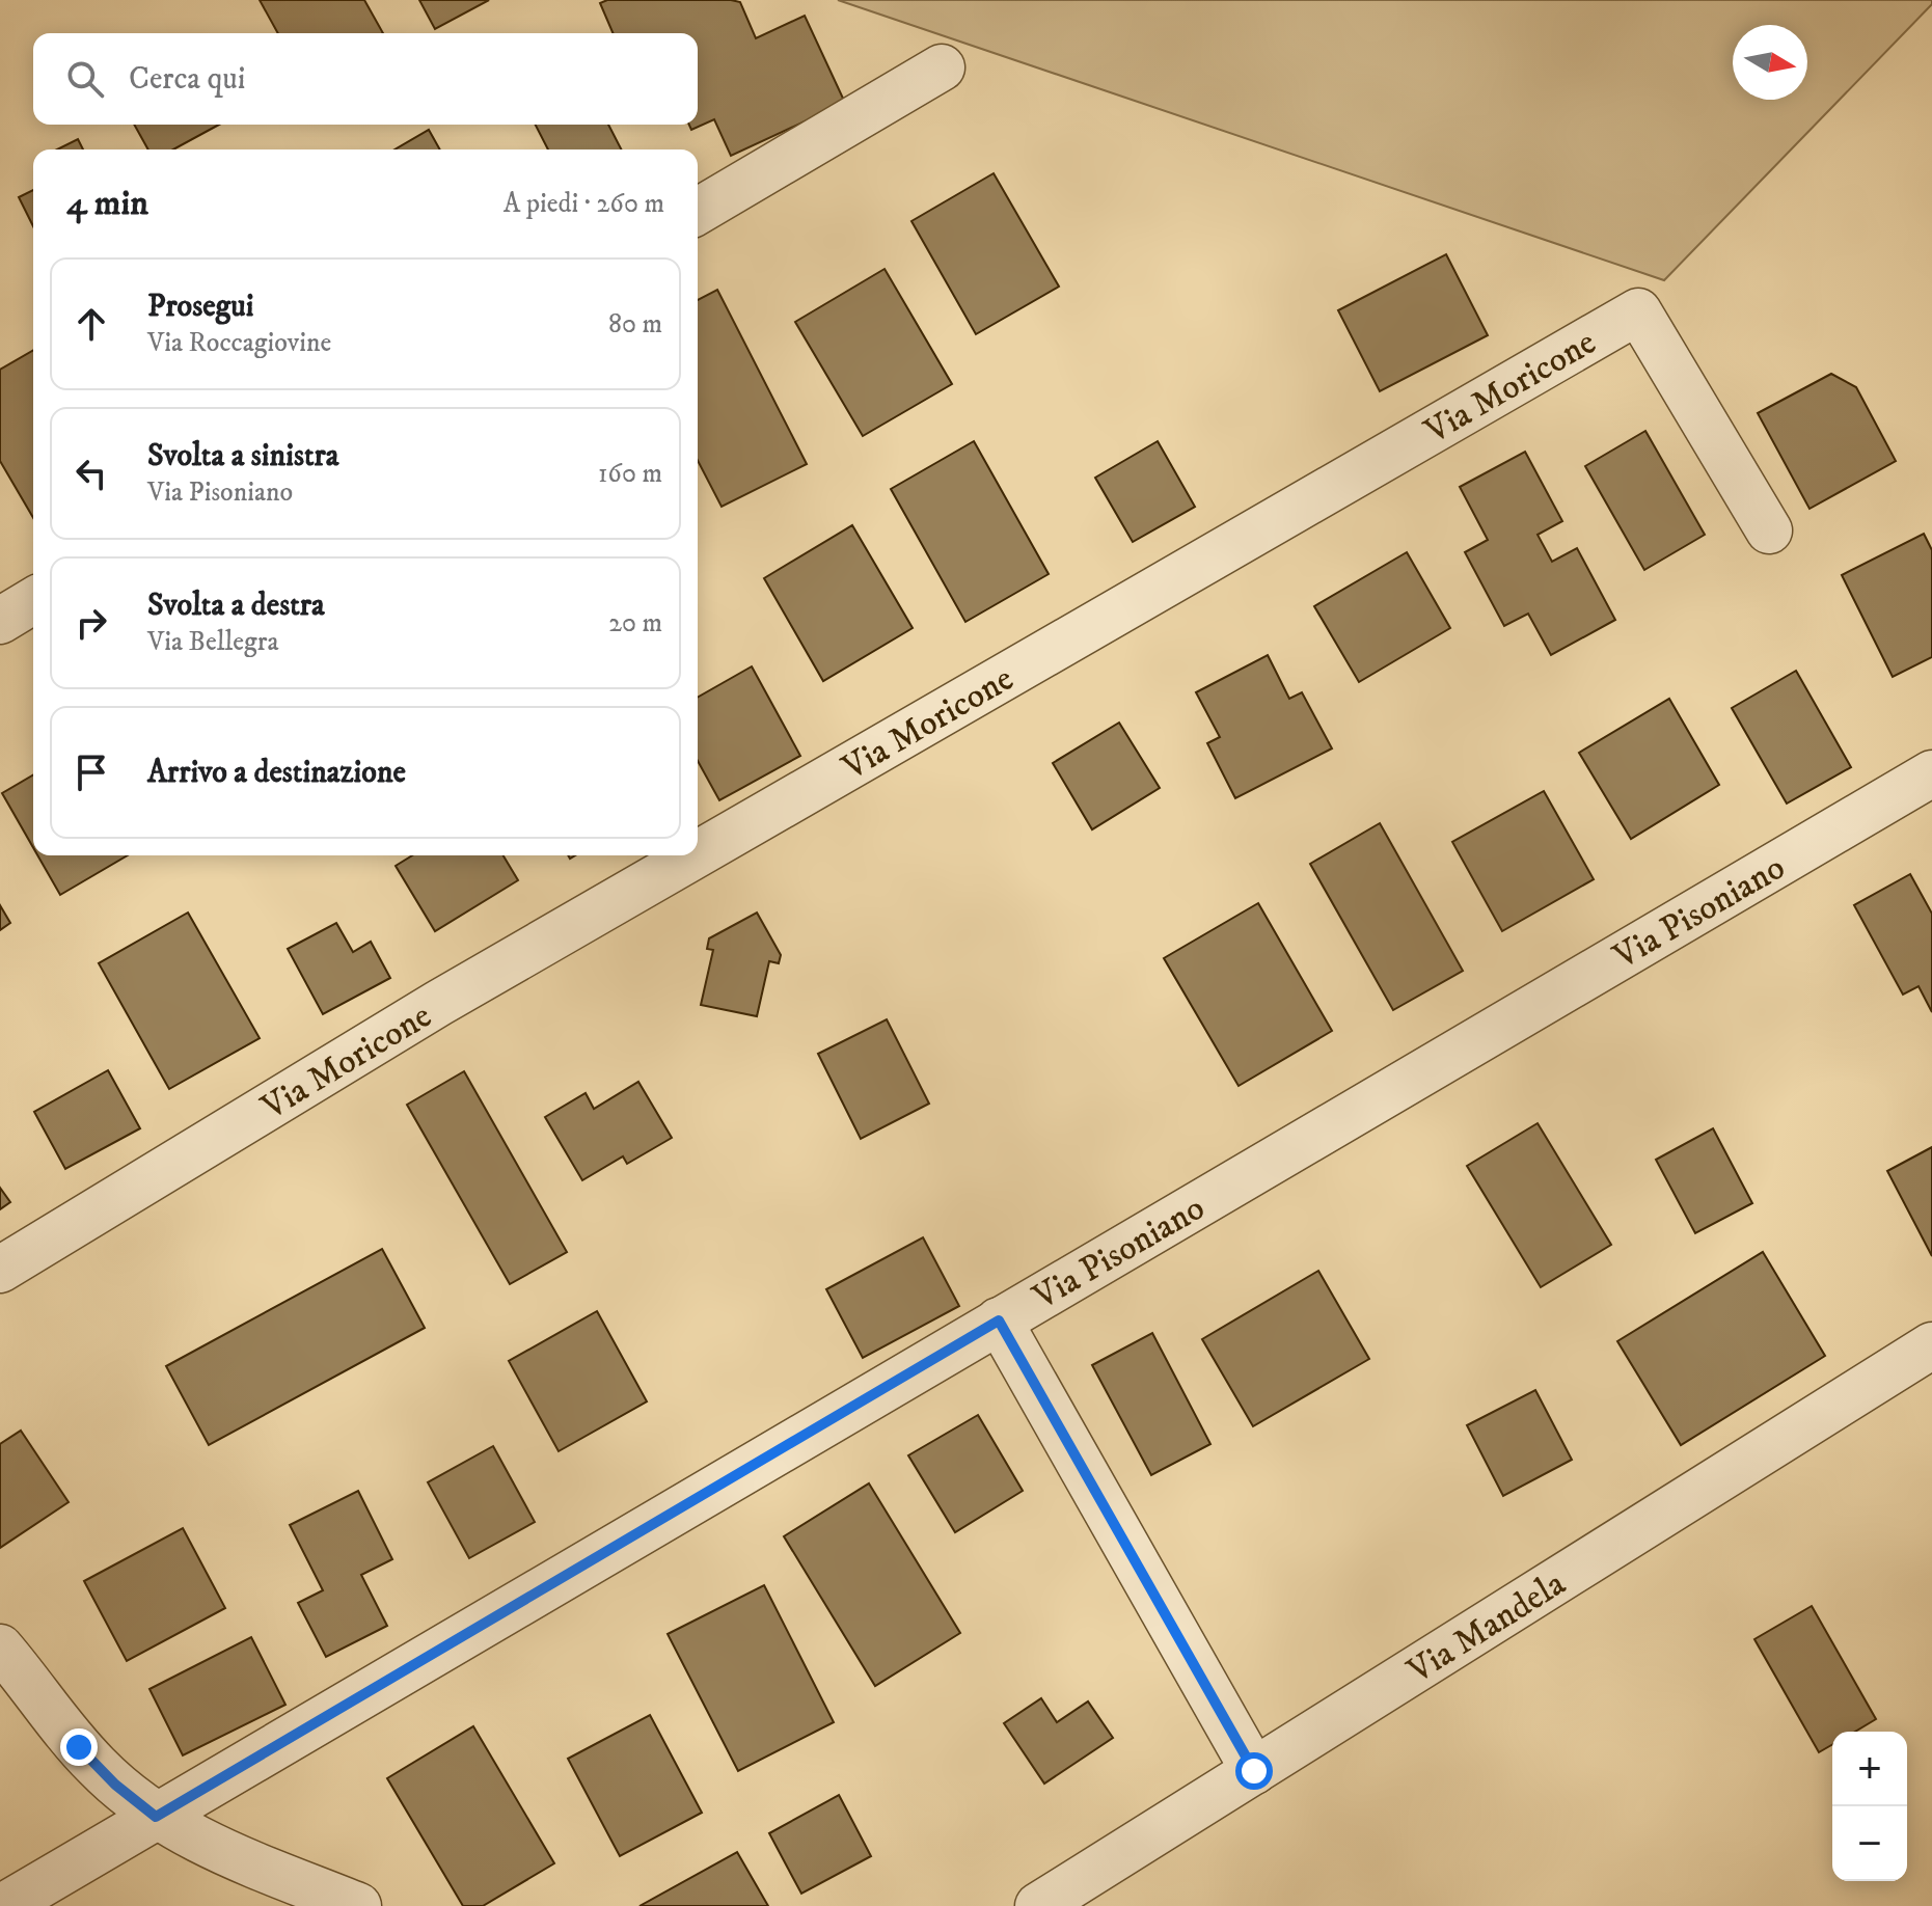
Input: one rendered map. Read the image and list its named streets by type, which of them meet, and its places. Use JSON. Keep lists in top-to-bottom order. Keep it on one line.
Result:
{"streets":{"street":["Via Moricone","Via Pisoniano","Via Mandela"]},"north":"right","page":{"search":"Cerca qui","heading":["4 min","A piedi · 260 m"],"list":[["Prosegui","Via Roccagiovine","80 m"],["Svolta a sinistra","Via Pisoniano","160 m"],["Svolta a destra","Via Bellegra","20 m"],"Arrivo a destinazione"],"map_buttons":["+","−"]}}
